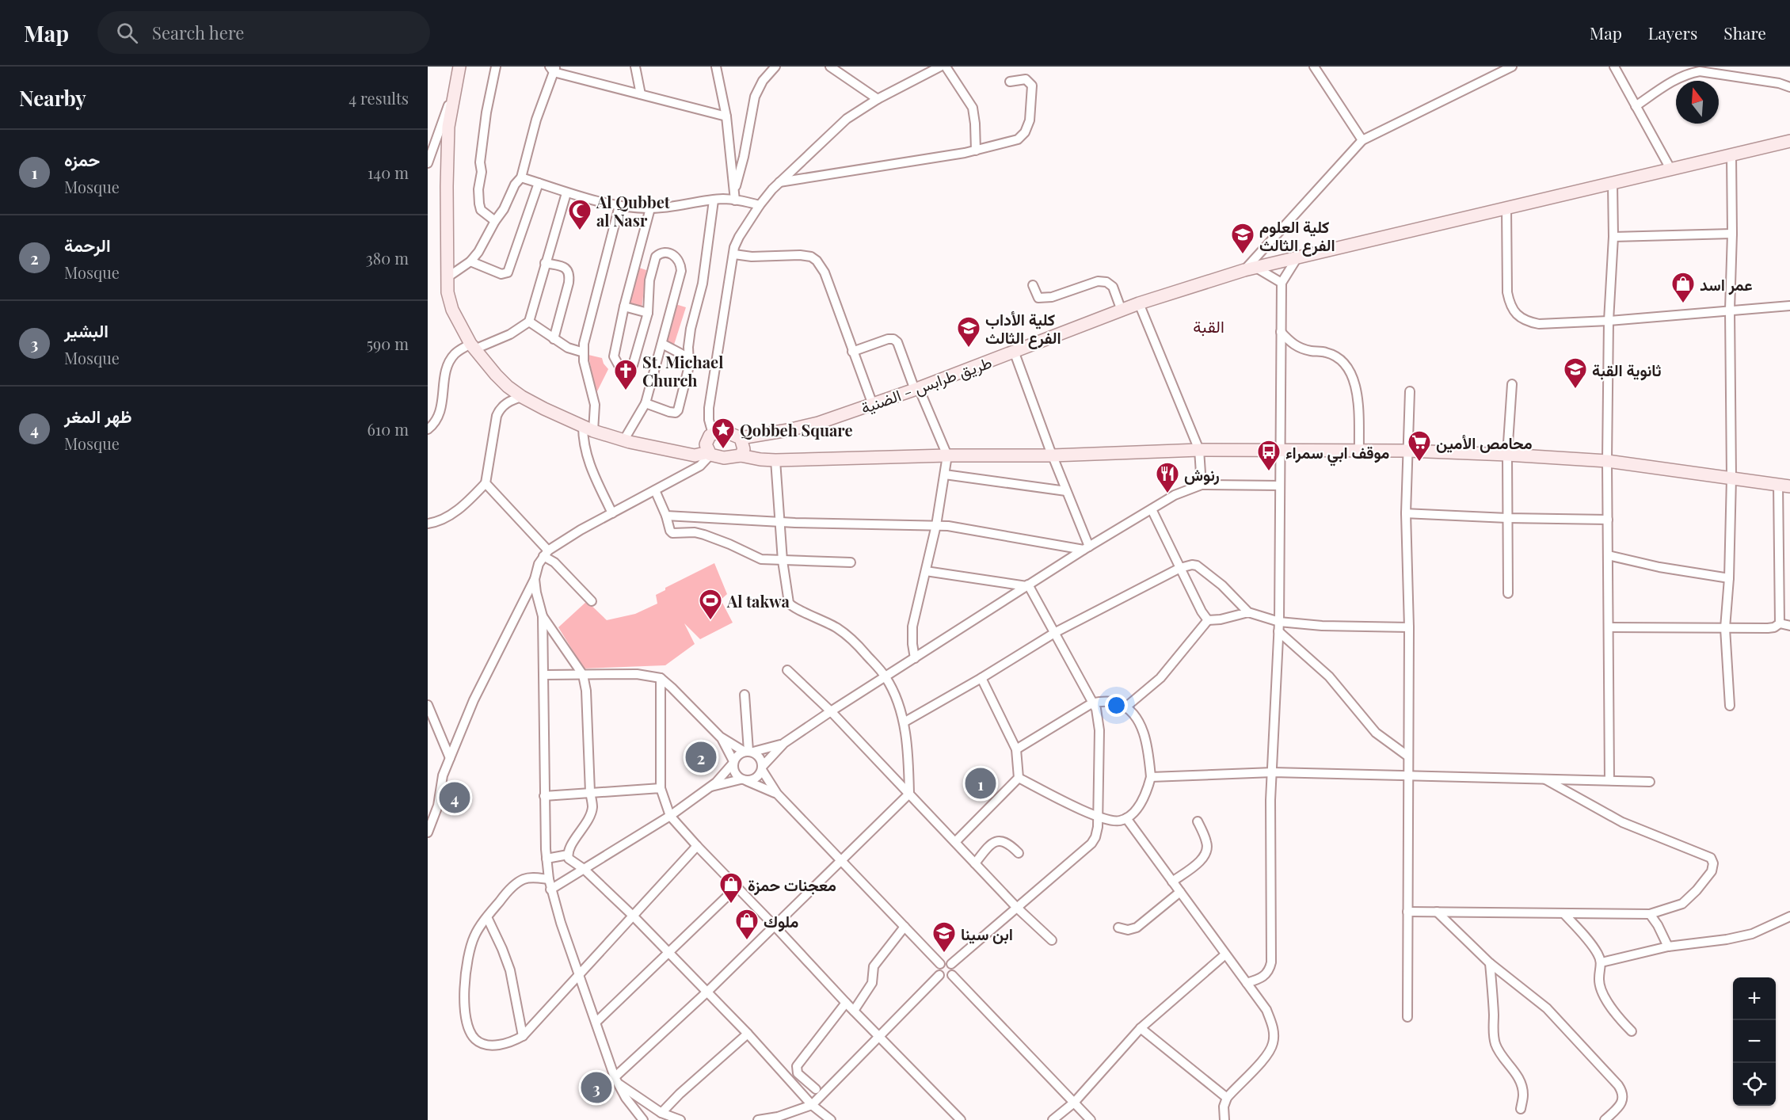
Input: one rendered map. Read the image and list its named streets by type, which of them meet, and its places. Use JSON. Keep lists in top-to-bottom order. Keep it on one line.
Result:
{"streets":{"main road":["طريق طرابس - الضنية"]},"districts":["القبة"],"places":{"mosque":["Al Qubbet al Nasr"],"school or university":["كلية العلوم الفرع الثالث","كلية الأداب الفرع الثالث","ثانوية القبة","ابن سينا"],"shop":["عمر اسد","معجنات حمزة","ملوك"],"church":["St. Michael Church"],"place":["Qobbeh Square"],"supermarket":["محامص الأمين"],"bus stop":["موقف ابي سمراء"],"restaurant":["رنوش"],"sports":["Al takwa"]},"north":"top","page":{"header":"Map","search":"Search here","nav":["Map","Layers","Share"],"heading":["Nearby","4 results"],"list":[{"mark":"1","name":"حمزه","note":"Mosque","value":"140 m"},{"mark":"2","name":"الرحمة","note":"Mosque","value":"380 m"},{"mark":"3","name":"البشير","note":"Mosque","value":"590 m"},{"mark":"4","name":"ظهر المغر","note":"Mosque","value":"610 m"}],"pins":["2","1","4","3"],"map_buttons":["+","−"]}}
